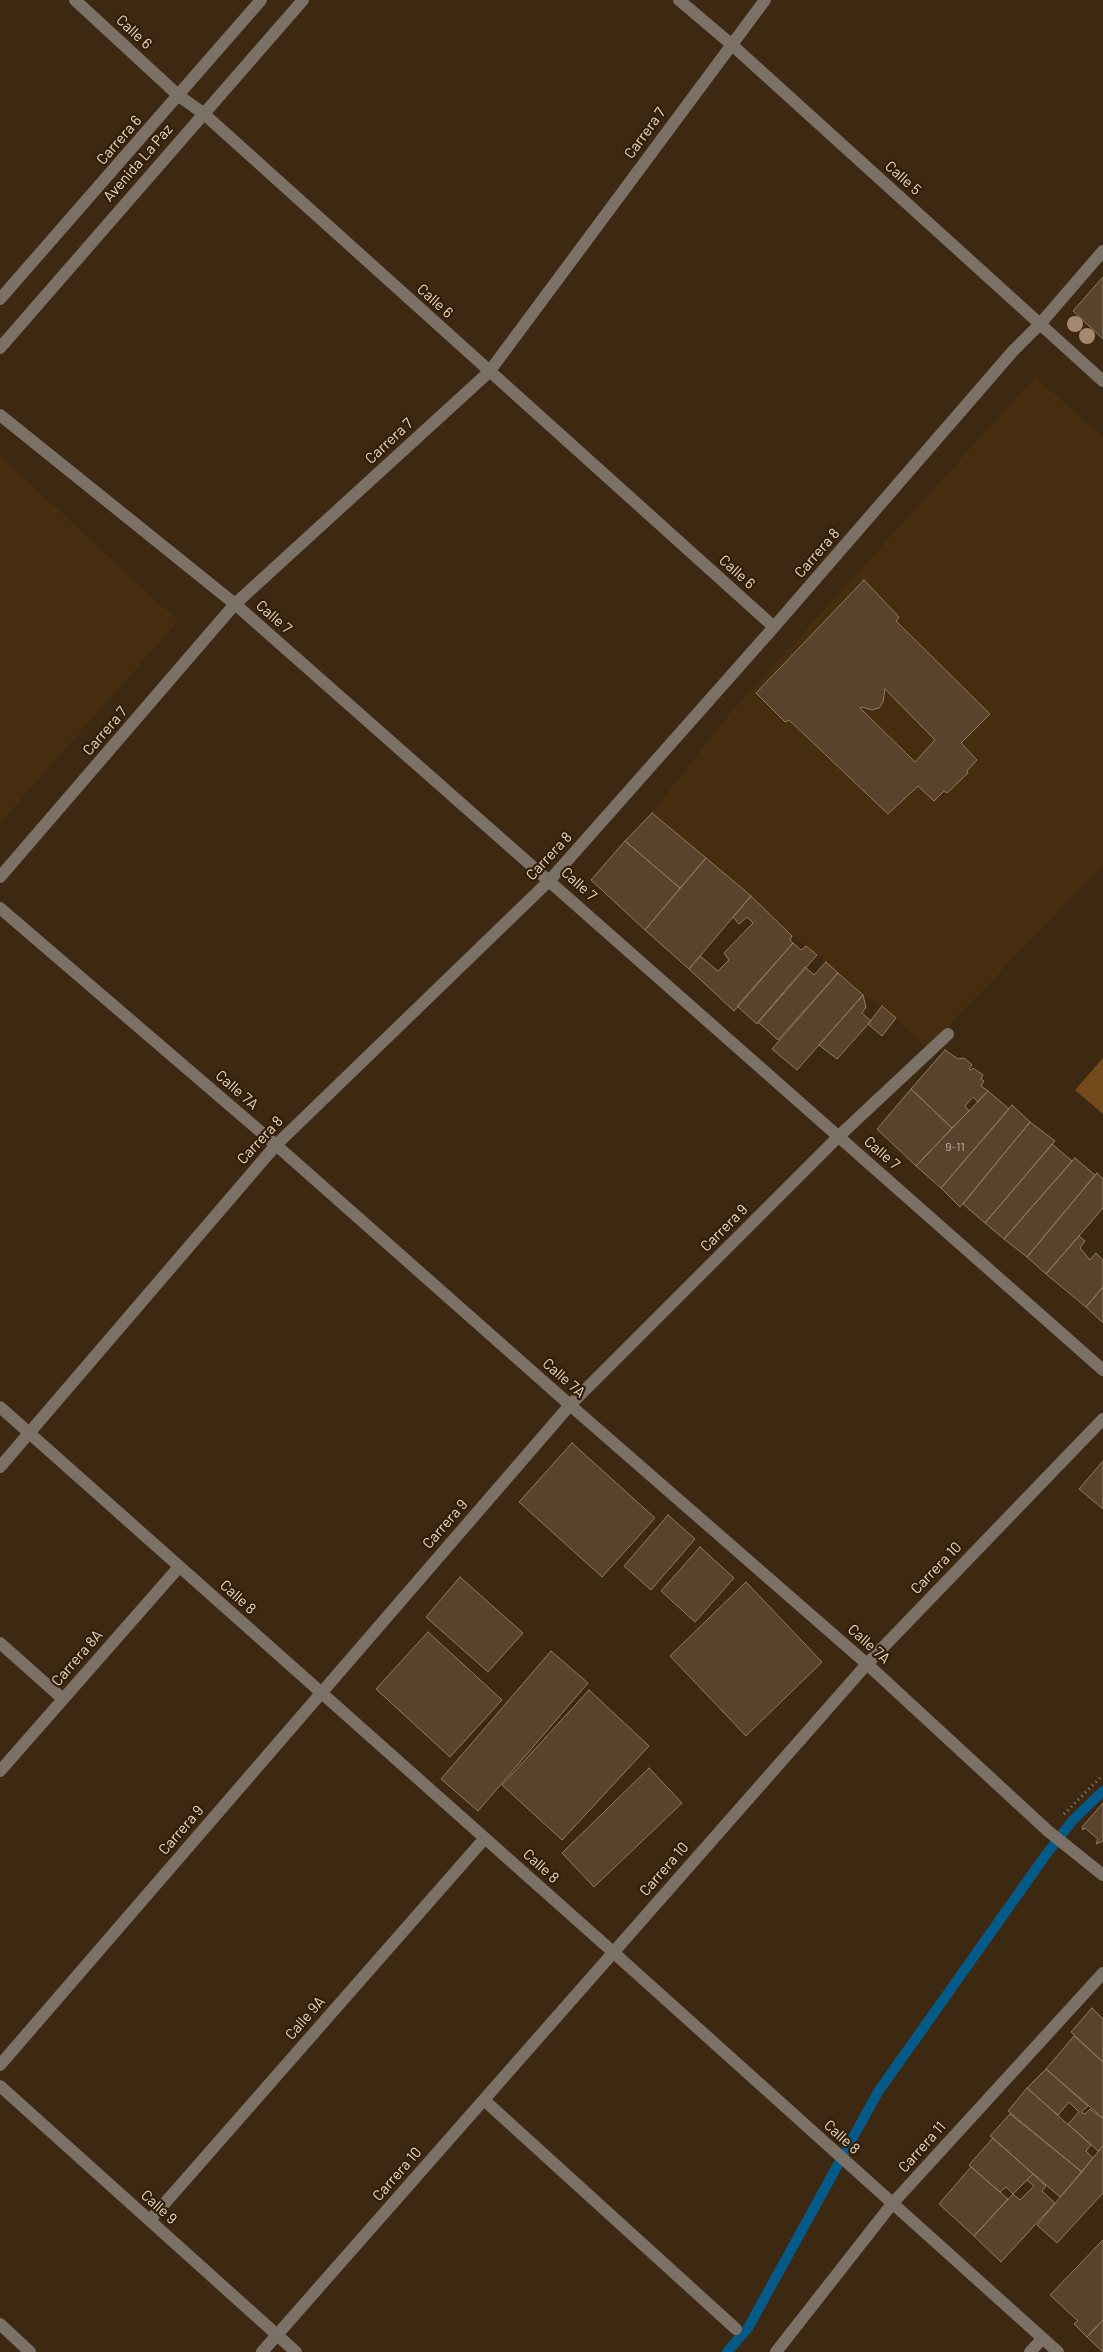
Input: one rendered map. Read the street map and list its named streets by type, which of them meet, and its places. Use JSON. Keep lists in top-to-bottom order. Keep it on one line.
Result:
{"streets":{"street":["Calle 6","Carrera 7","Carrera 6","Avenida La Paz","Calle 5","Carrera 8","Calle 7","Calle 7A","Carrera 9","Carrera 10","Calle 8","Carrera 8A","Calle 9A","Carrera 11","Calle 9"]},"crossings":[["Calle 6","Carrera 7"],["Calle 6","Carrera 6"],["Calle 6","Avenida La Paz"],["Calle 6","Carrera 8"],["Carrera 7","Calle 5"],["Carrera 7","Calle 7"],["Calle 5","Carrera 8"],["Carrera 8","Calle 7"],["Carrera 8","Calle 7A"],["Carrera 8","Calle 8"],["Calle 7","Carrera 9"],["Calle 7A","Carrera 9"],["Calle 7A","Carrera 10"],["Carrera 9","Calle 8"],["Carrera 10","Calle 8"],["Carrera 10","Calle 9"],["Calle 8","Carrera 8A"],["Calle 8","Calle 9A"],["Calle 8","Carrera 11"],["Calle 9A","Calle 9"]],"house_numbers":["9-11"]}
